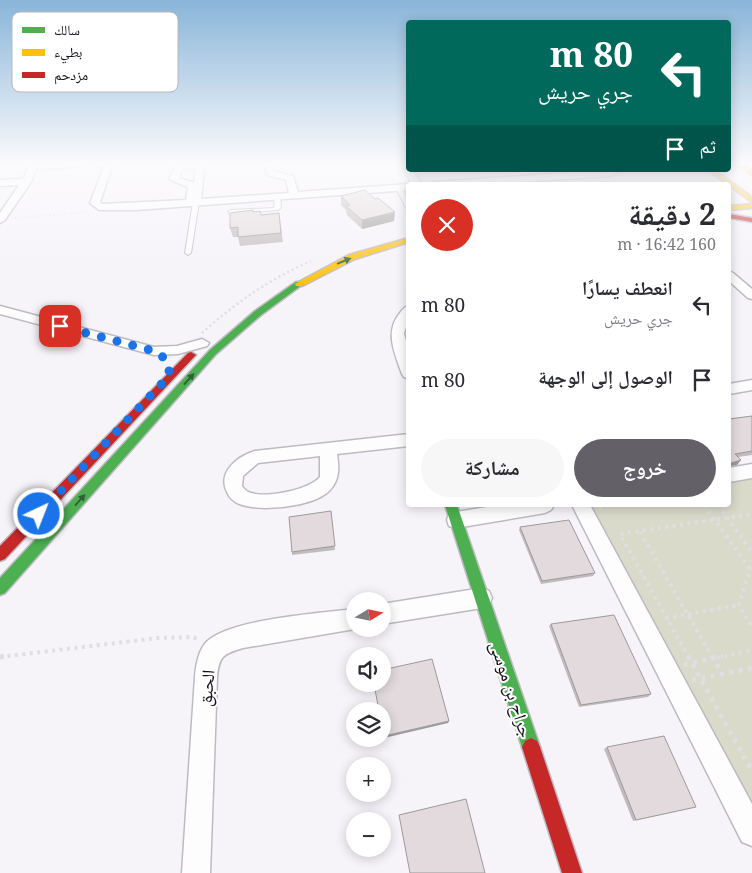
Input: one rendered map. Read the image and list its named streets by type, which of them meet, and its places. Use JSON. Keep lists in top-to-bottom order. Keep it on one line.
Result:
{"streets":{"main road":["جراح بن موسى"],"street":["الحبق"]},"legend":["سالك","بطيء","مزدحم"],"north":"right","page":{"turn":["80 m","جري حريش"],"then":"ثم","heading":["2 دقيقة","160 m · 16:42"],"list":[{"name":"انعطف يسارًا","note":"جري حريش","value":"80 m"},{"name":"الوصول إلى الوجهة","value":"80 m"}],"buttons":["خروج","مشاركة"],"map_buttons":["+","−"]}}
